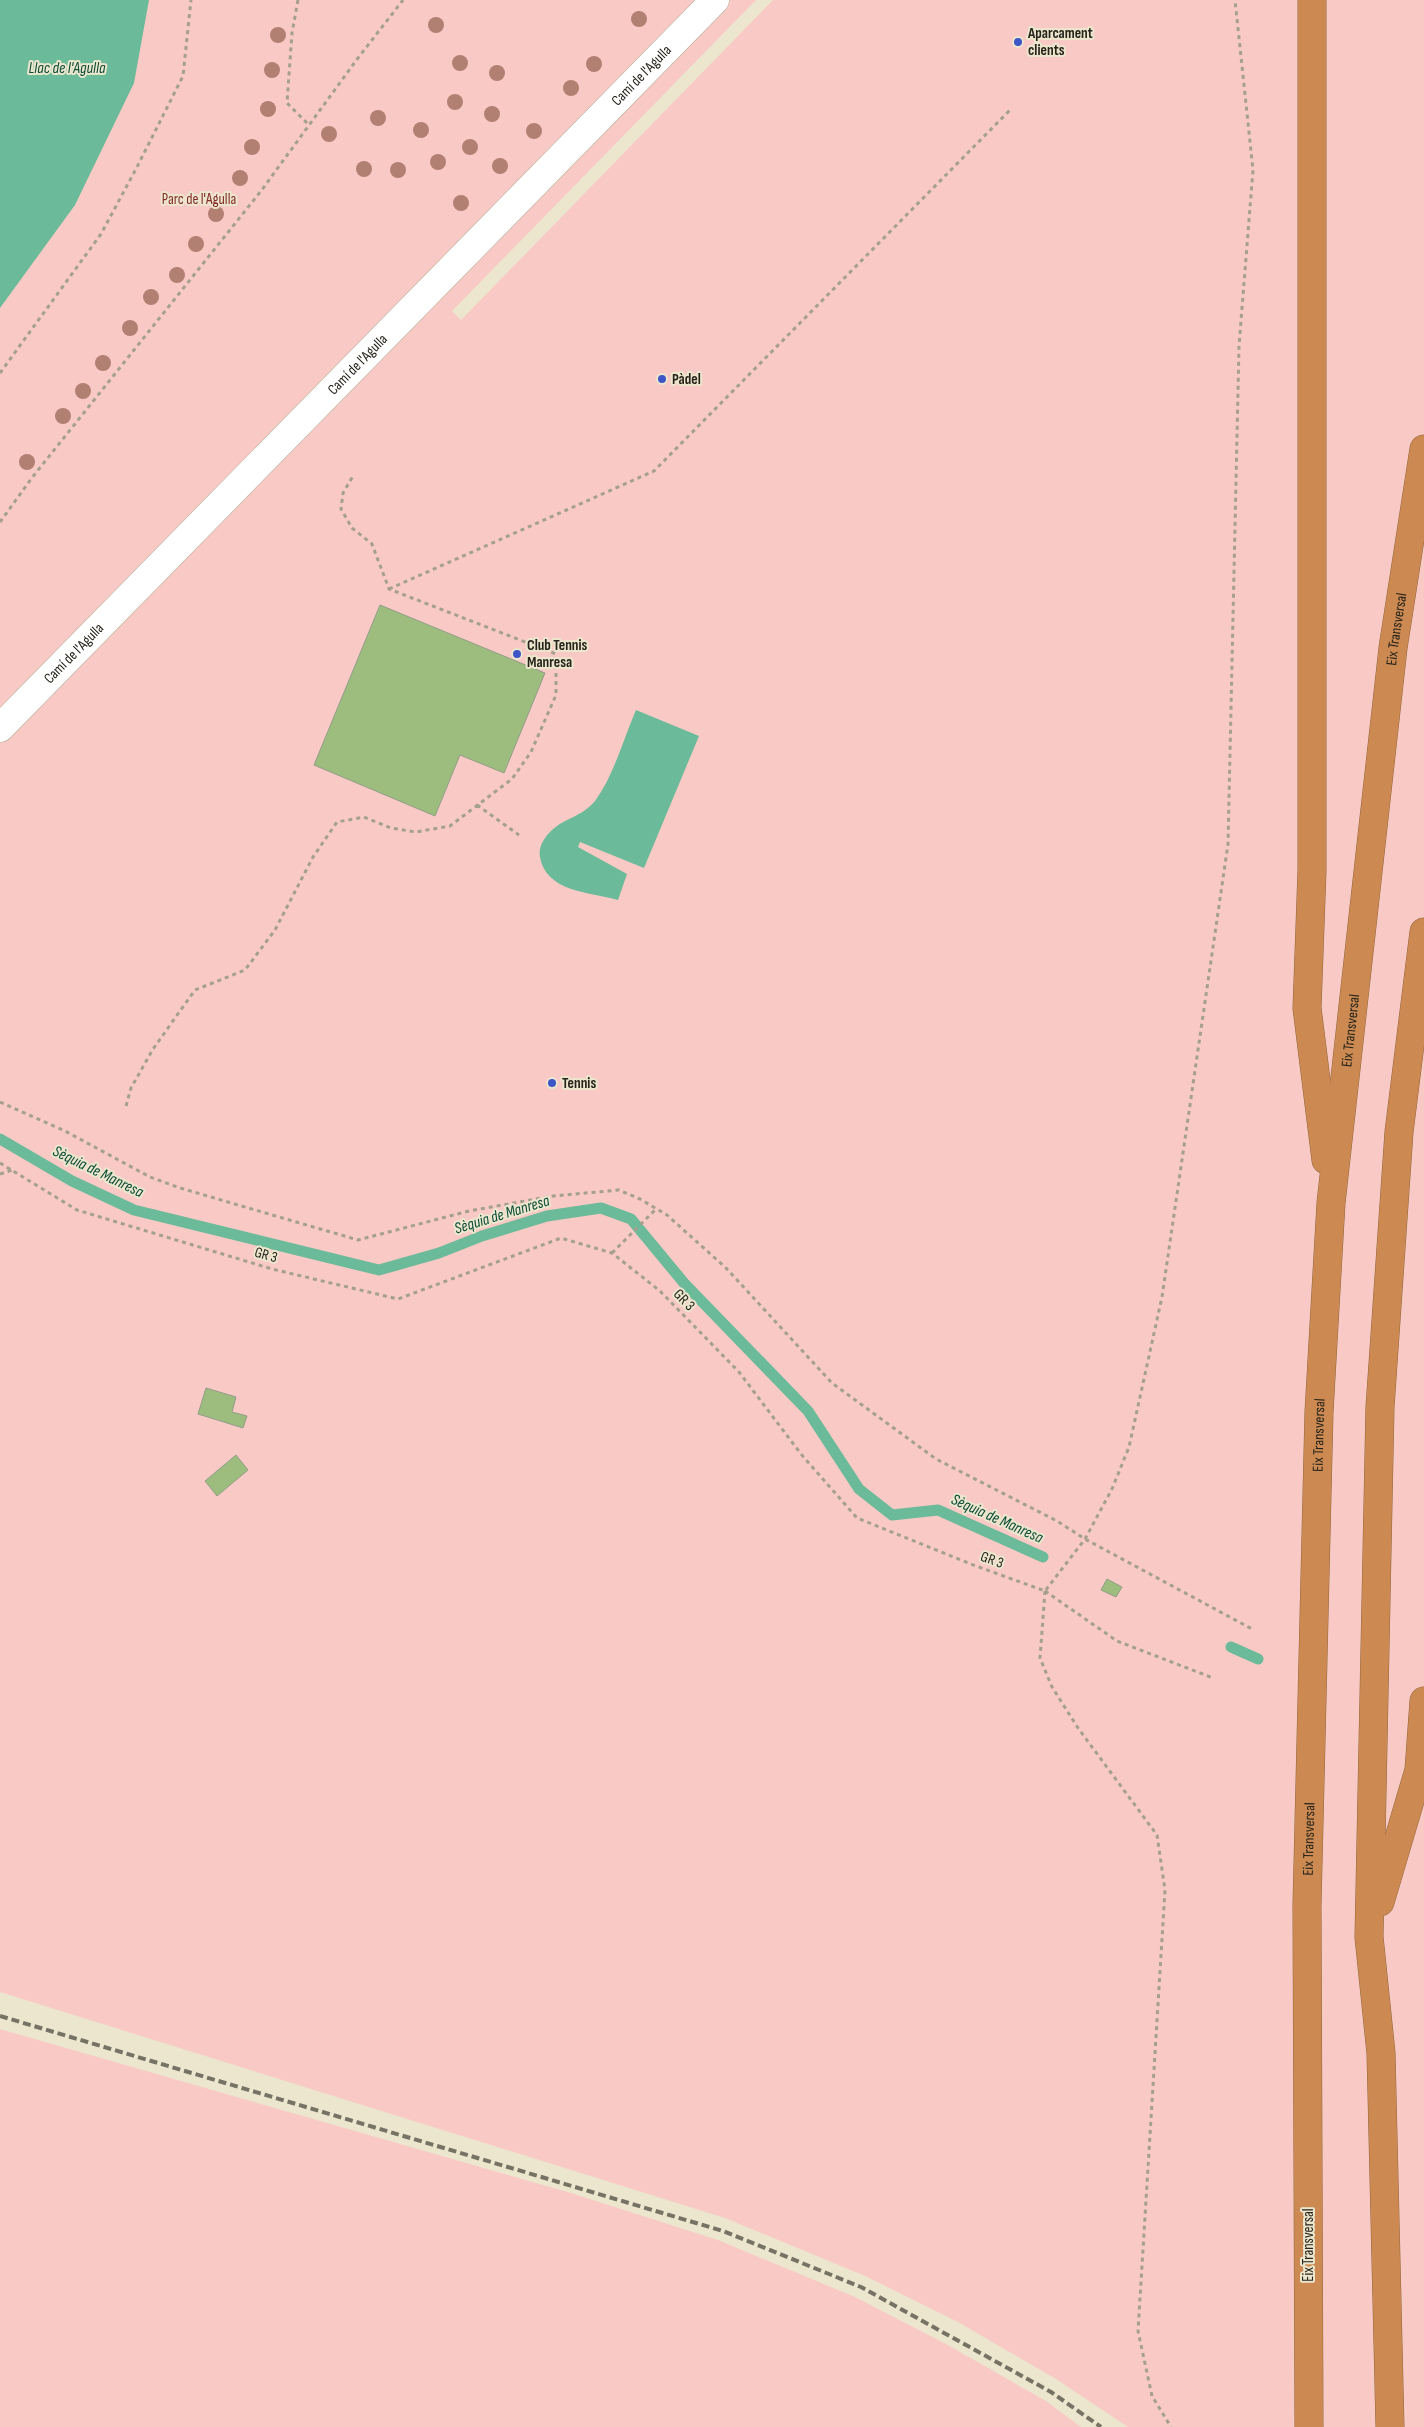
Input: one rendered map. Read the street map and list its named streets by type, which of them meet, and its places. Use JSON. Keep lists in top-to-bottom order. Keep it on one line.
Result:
{"streets":{"highway":["Eix Transversal"],"street":["Camí de l'Agulla"],"path":["GR 3"]},"water":["Llac de l'Agulla","Sèquia de Manresa"],"parks":["Parc de l'Agulla"],"places":["Aparcament clients","Pàdel","Club Tennis Manresa","Tennis"]}
